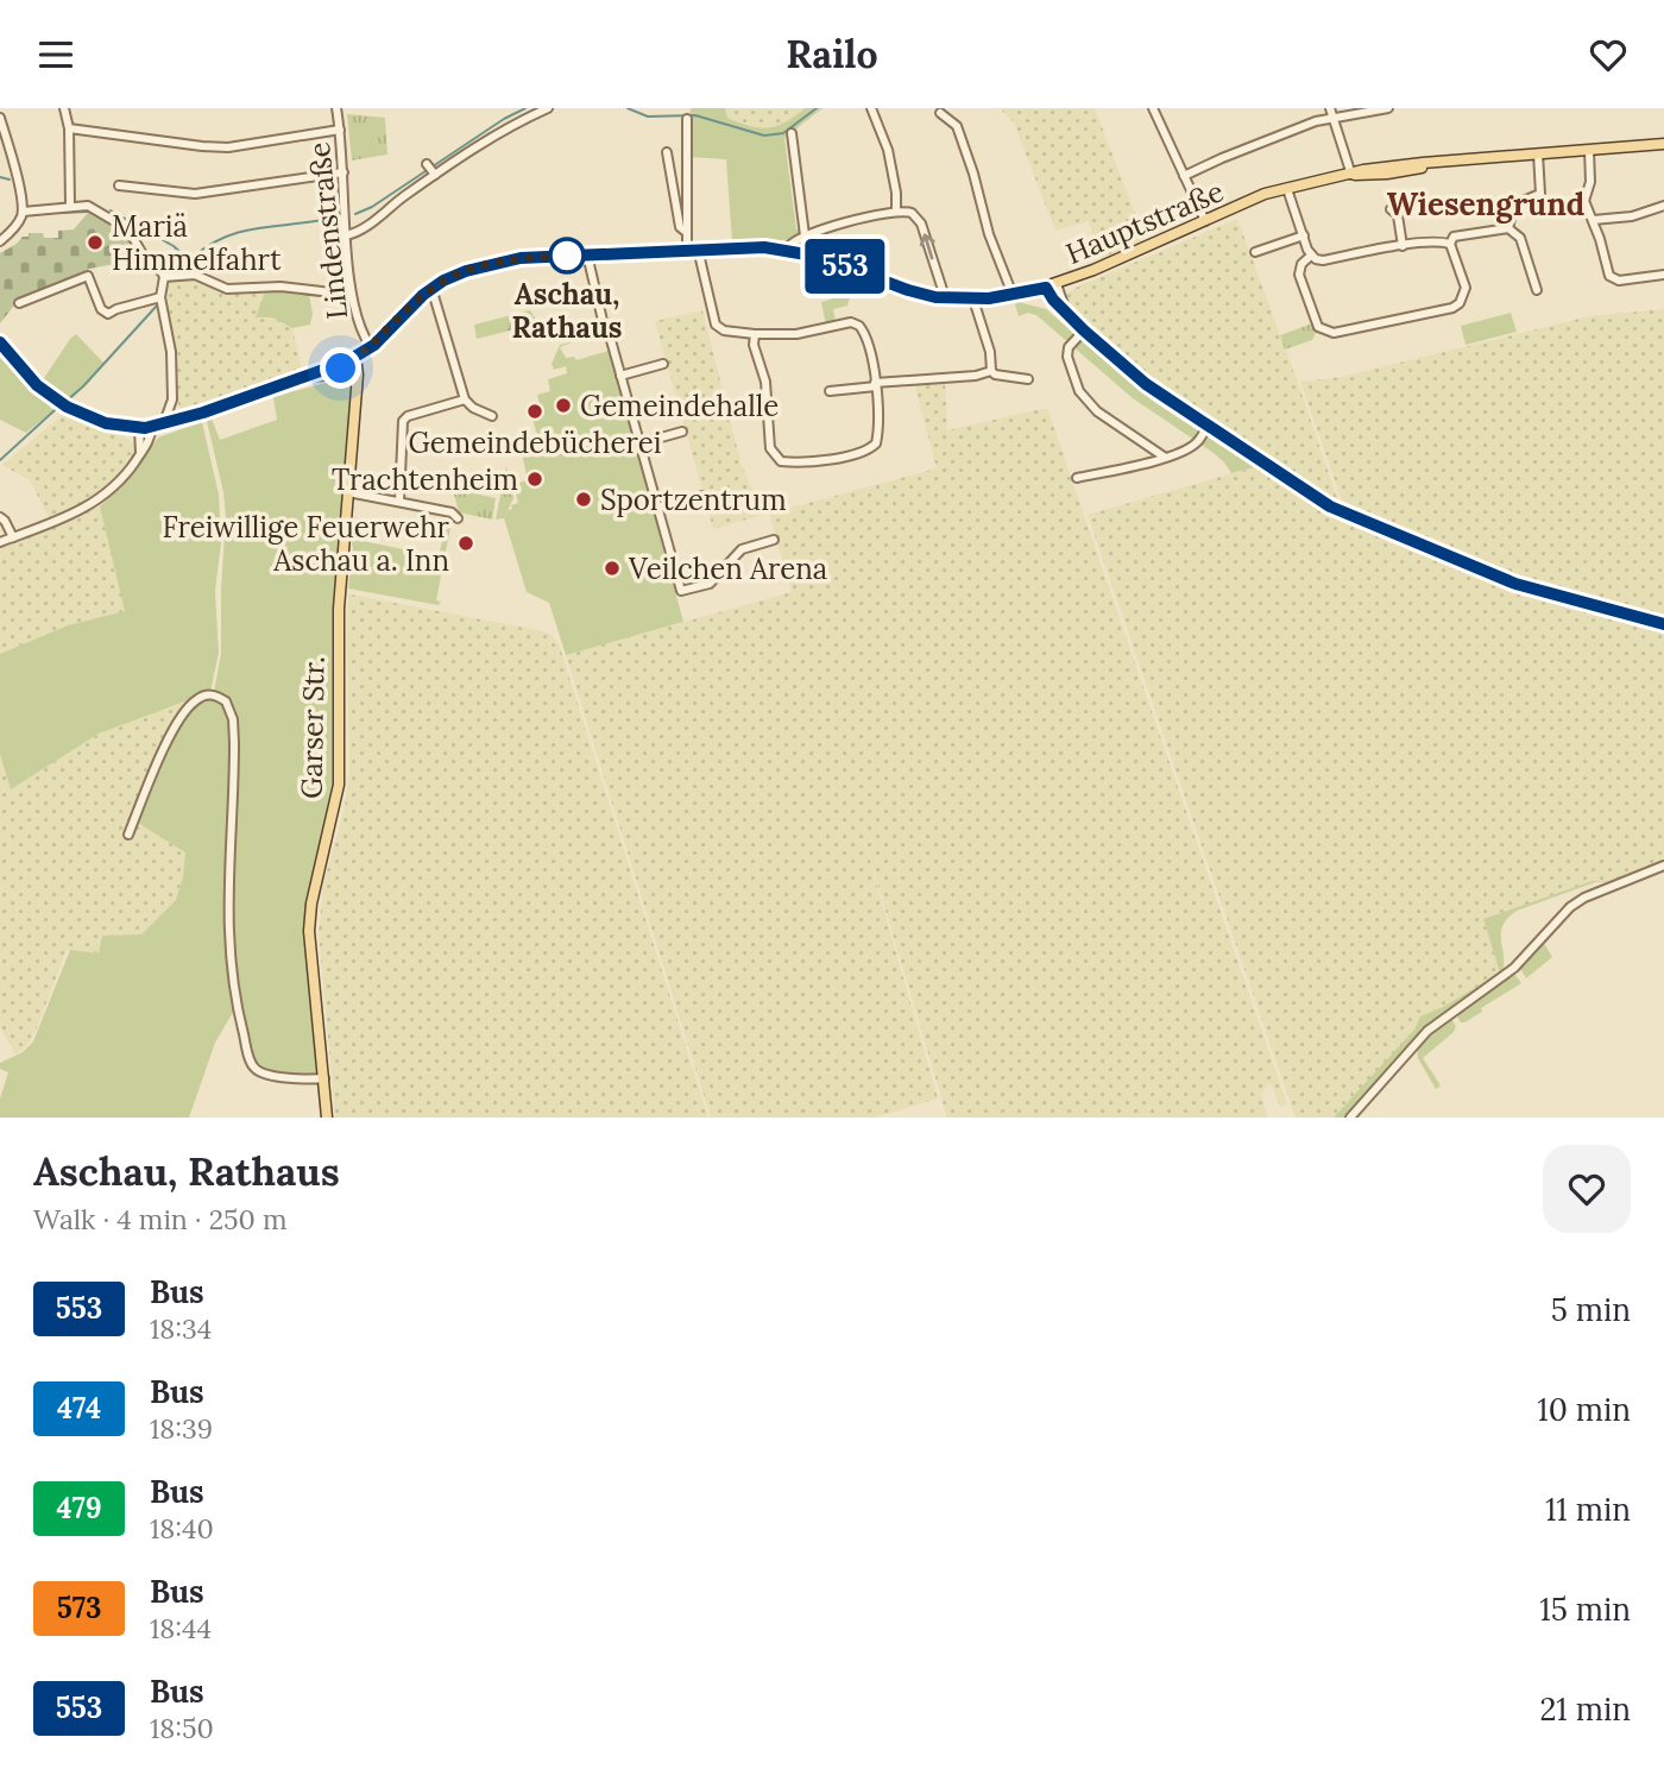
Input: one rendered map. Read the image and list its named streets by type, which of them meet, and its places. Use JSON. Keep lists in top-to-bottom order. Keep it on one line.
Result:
{"streets":{"main road":["Hauptstraße","Garser Str."],"street":["Lindenstraße"]},"crossings":[["Hauptstraße","Lindenstraße"],["Hauptstraße","Garser Str."]],"districts":["Wiesengrund"],"places":["Mariä Himmelfahrt","Aschau, Rathaus","Gemeindehalle","Gemeindebücherei","Trachtenheim","Sportzentrum","Freiwillige Feuerwehr Aschau a. Inn","Veilchen Arena"],"lines":["bus line 553"],"page":{"header":"Railo","on_map":"553","heading":["Aschau, Rathaus","Walk · 4 min · 250 m"],"list":[{"mark":"553","name":"Bus","note":"18:34","value":"5 min"},{"mark":"474","name":"Bus","note":"18:39","value":"10 min"},{"mark":"479","name":"Bus","note":"18:40","value":"11 min"},{"mark":"573","name":"Bus","note":"18:44","value":"15 min"},{"mark":"553","name":"Bus","note":"18:50","value":"21 min"}]}}
